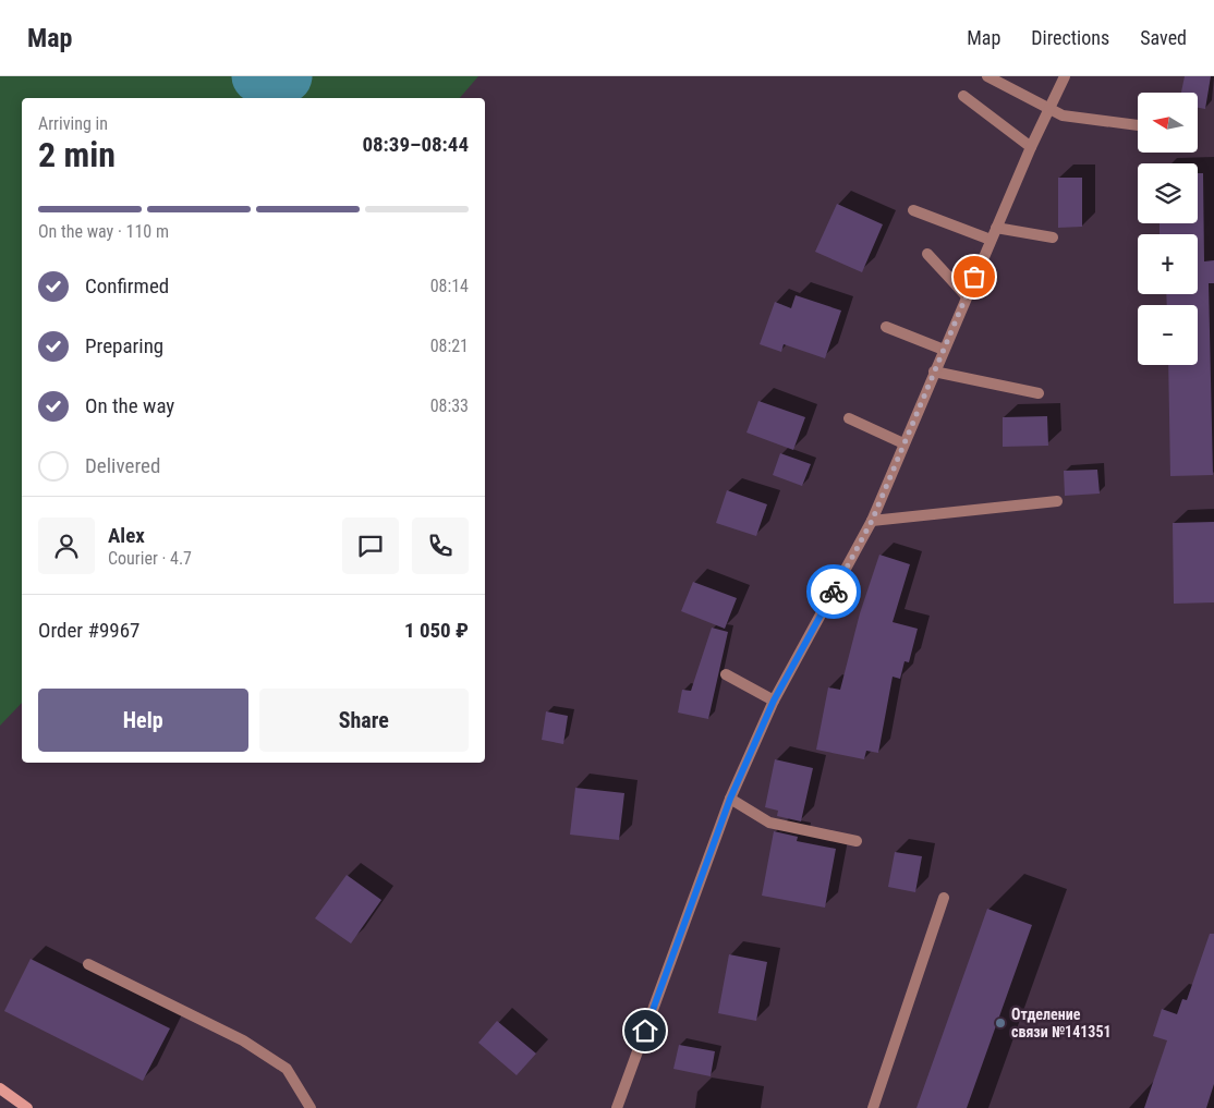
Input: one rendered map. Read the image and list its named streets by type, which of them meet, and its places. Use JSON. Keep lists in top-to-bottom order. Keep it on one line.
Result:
{"places":["Отделение связи №141351"],"north":"left","page":{"header":"Map","nav":["Map","Directions","Saved"],"map_buttons":["+","−"],"heading":["2 min","Arriving in","08:39–08:44"],"panel":["Alex","Courier · 4.7","Order #9967","1 050 ₽"],"bar":"On the way · 110 m","list":[["Confirmed","08:14"],["Preparing","08:21"],["On the way","08:33"],"Delivered"],"buttons":["Help","Share"]}}
